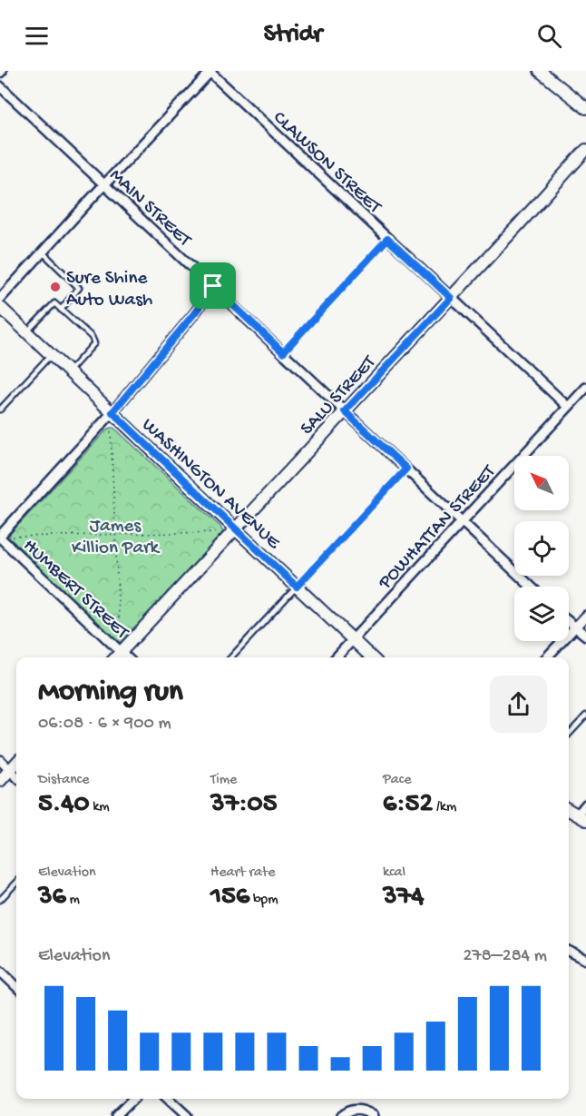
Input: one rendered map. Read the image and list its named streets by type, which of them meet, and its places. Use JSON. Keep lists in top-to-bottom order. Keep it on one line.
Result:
{"streets":{"street":["CLAWSON STREET","MAIN STREET","SALU STREET","WASHINGTON AVENUE","POWHATTAN STREET","HUMBERT STREET"]},"crossings":[["CLAWSON STREET","SALU STREET"],["CLAWSON STREET","POWHATTAN STREET"],["MAIN STREET","SALU STREET"],["MAIN STREET","POWHATTAN STREET"],["SALU STREET","WASHINGTON AVENUE"],["SALU STREET","HUMBERT STREET"],["WASHINGTON AVENUE","POWHATTAN STREET"]],"parks":["James Killion Park"],"places":["Sure Shine Auto Wash"],"north":"top left","page":{"header":"Stridr","heading":["Morning run","06:08 · 6 × 900 m"],"stats":[["Distance","5.40 km"],["Time","37:05"],["Pace","6:52 /km"],["Elevation","36 m"],["Heart rate","156 bpm"],["kcal","374"]],"chart":["Elevation","278–284 m"]}}
